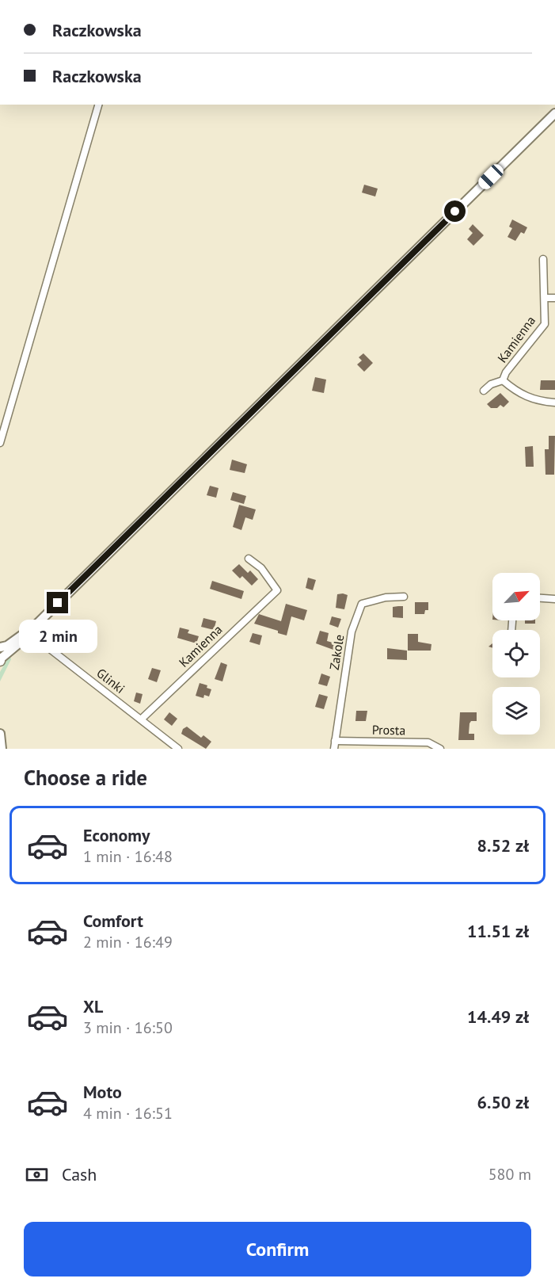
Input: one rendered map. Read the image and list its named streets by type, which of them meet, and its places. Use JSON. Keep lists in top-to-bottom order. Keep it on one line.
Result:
{"streets":{"street":["Kamienna","Zakole","Glinki","Prosta"]},"crossings":[["Kamienna","Glinki"],["Zakole","Prosta"]],"north":"top right","page":{"banner":["Raczkowska","Raczkowska"],"bubble":"2 min","heading":"Choose a ride","list":[{"name":"Economy","note":"1 min · 16:48","value":"8.52 zł"},{"name":"Comfort","note":"2 min · 16:49","value":"11.51 zł"},{"name":"XL","note":"3 min · 16:50","value":"14.49 zł"},{"name":"Moto","note":"4 min · 16:51","value":"6.50 zł"}],"pay":["Cash","580 m"],"buttons":"Confirm"}}
